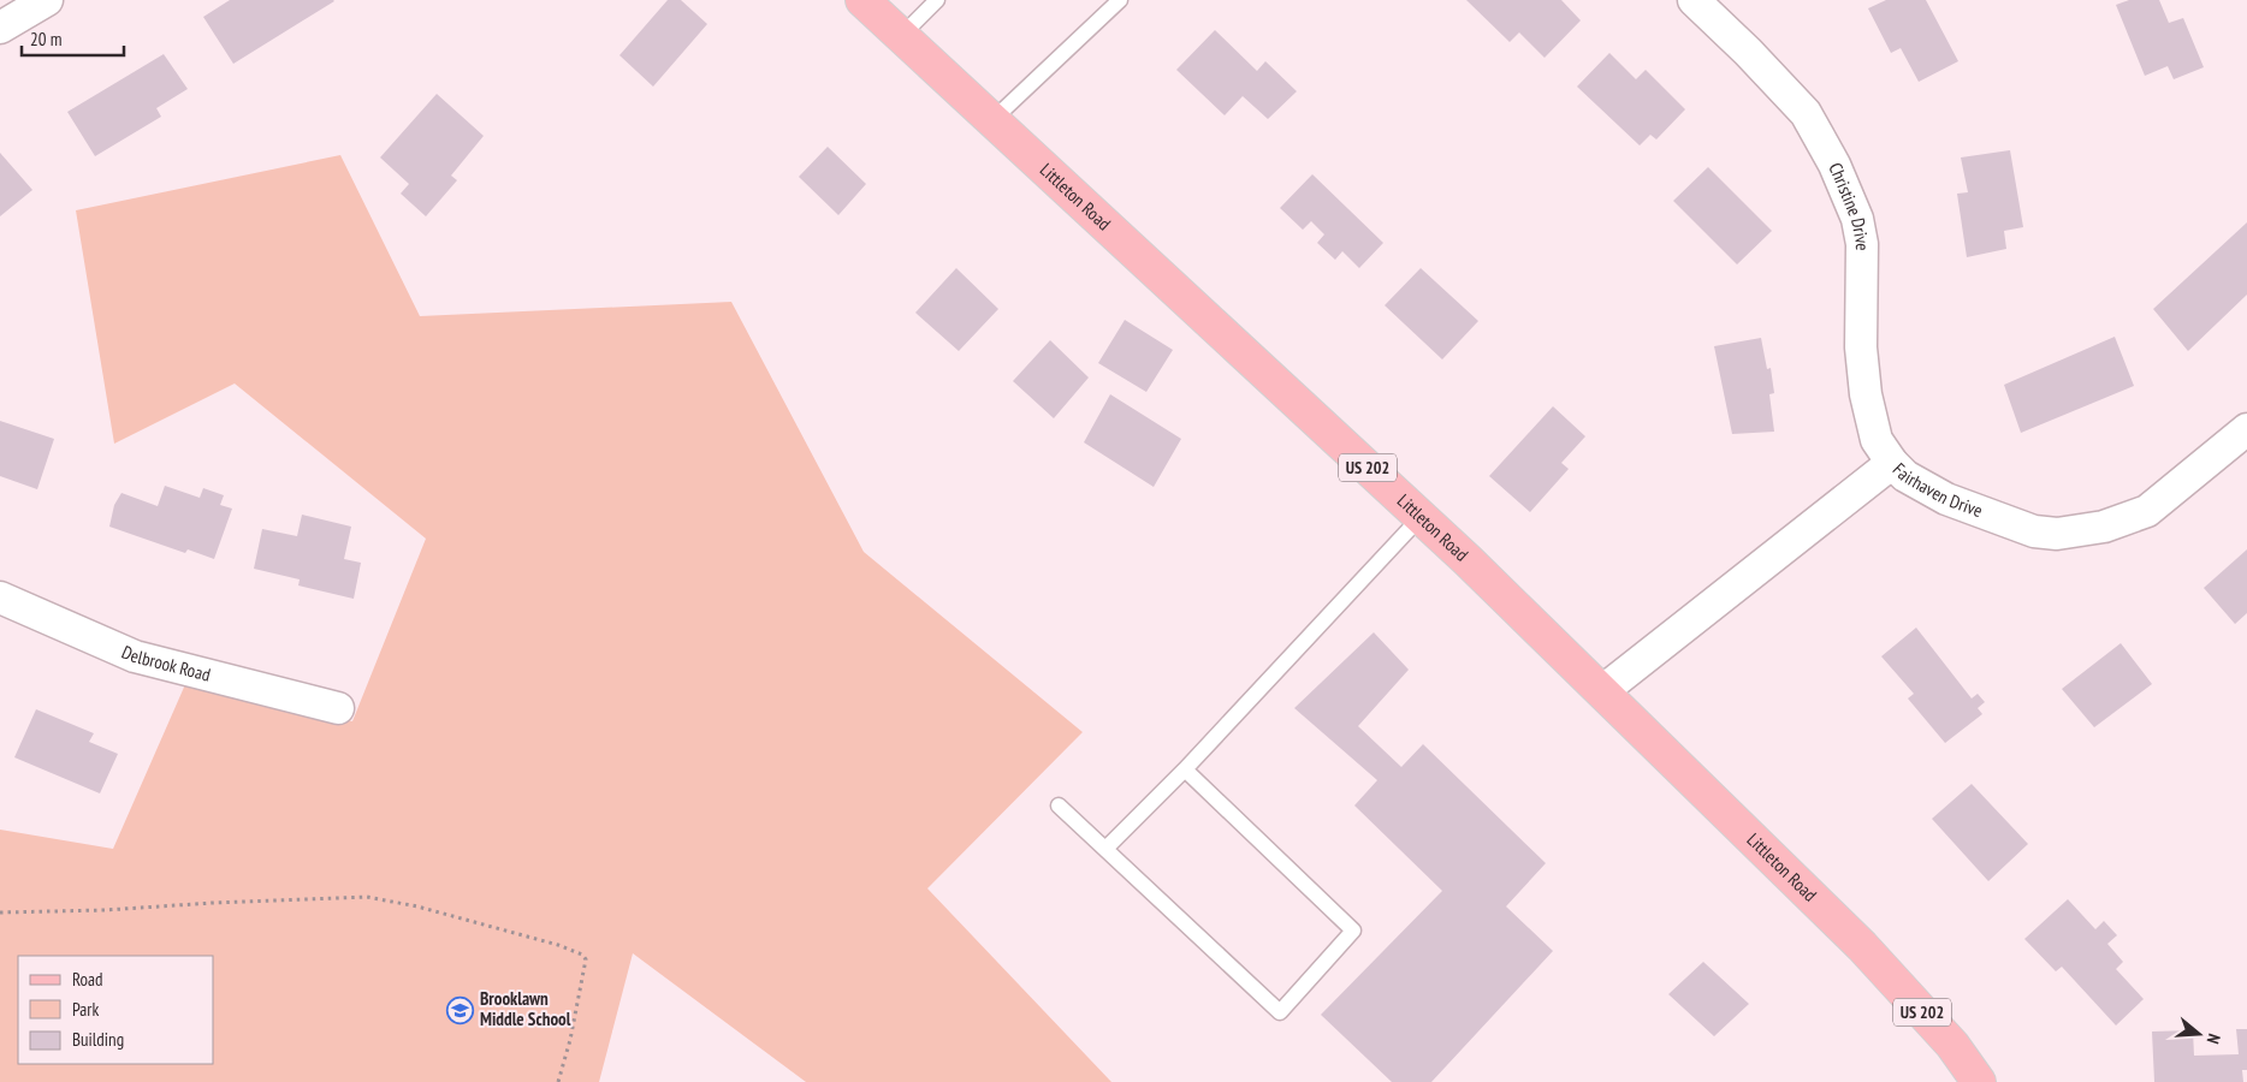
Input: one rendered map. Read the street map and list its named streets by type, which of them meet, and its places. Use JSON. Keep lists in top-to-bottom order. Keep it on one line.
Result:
{"streets":{"main road":["Littleton Road","US 202"],"street":["Christine Drive","Fairhaven Drive","Delbrook Road"]},"crossings":[["Littleton Road","Fairhaven Drive"],["Christine Drive","Fairhaven Drive"]],"places":{"school or university":["Brooklawn Middle School"]},"legend":["Road","Park","Building"],"scale_bar":"20 m","north":"right"}
